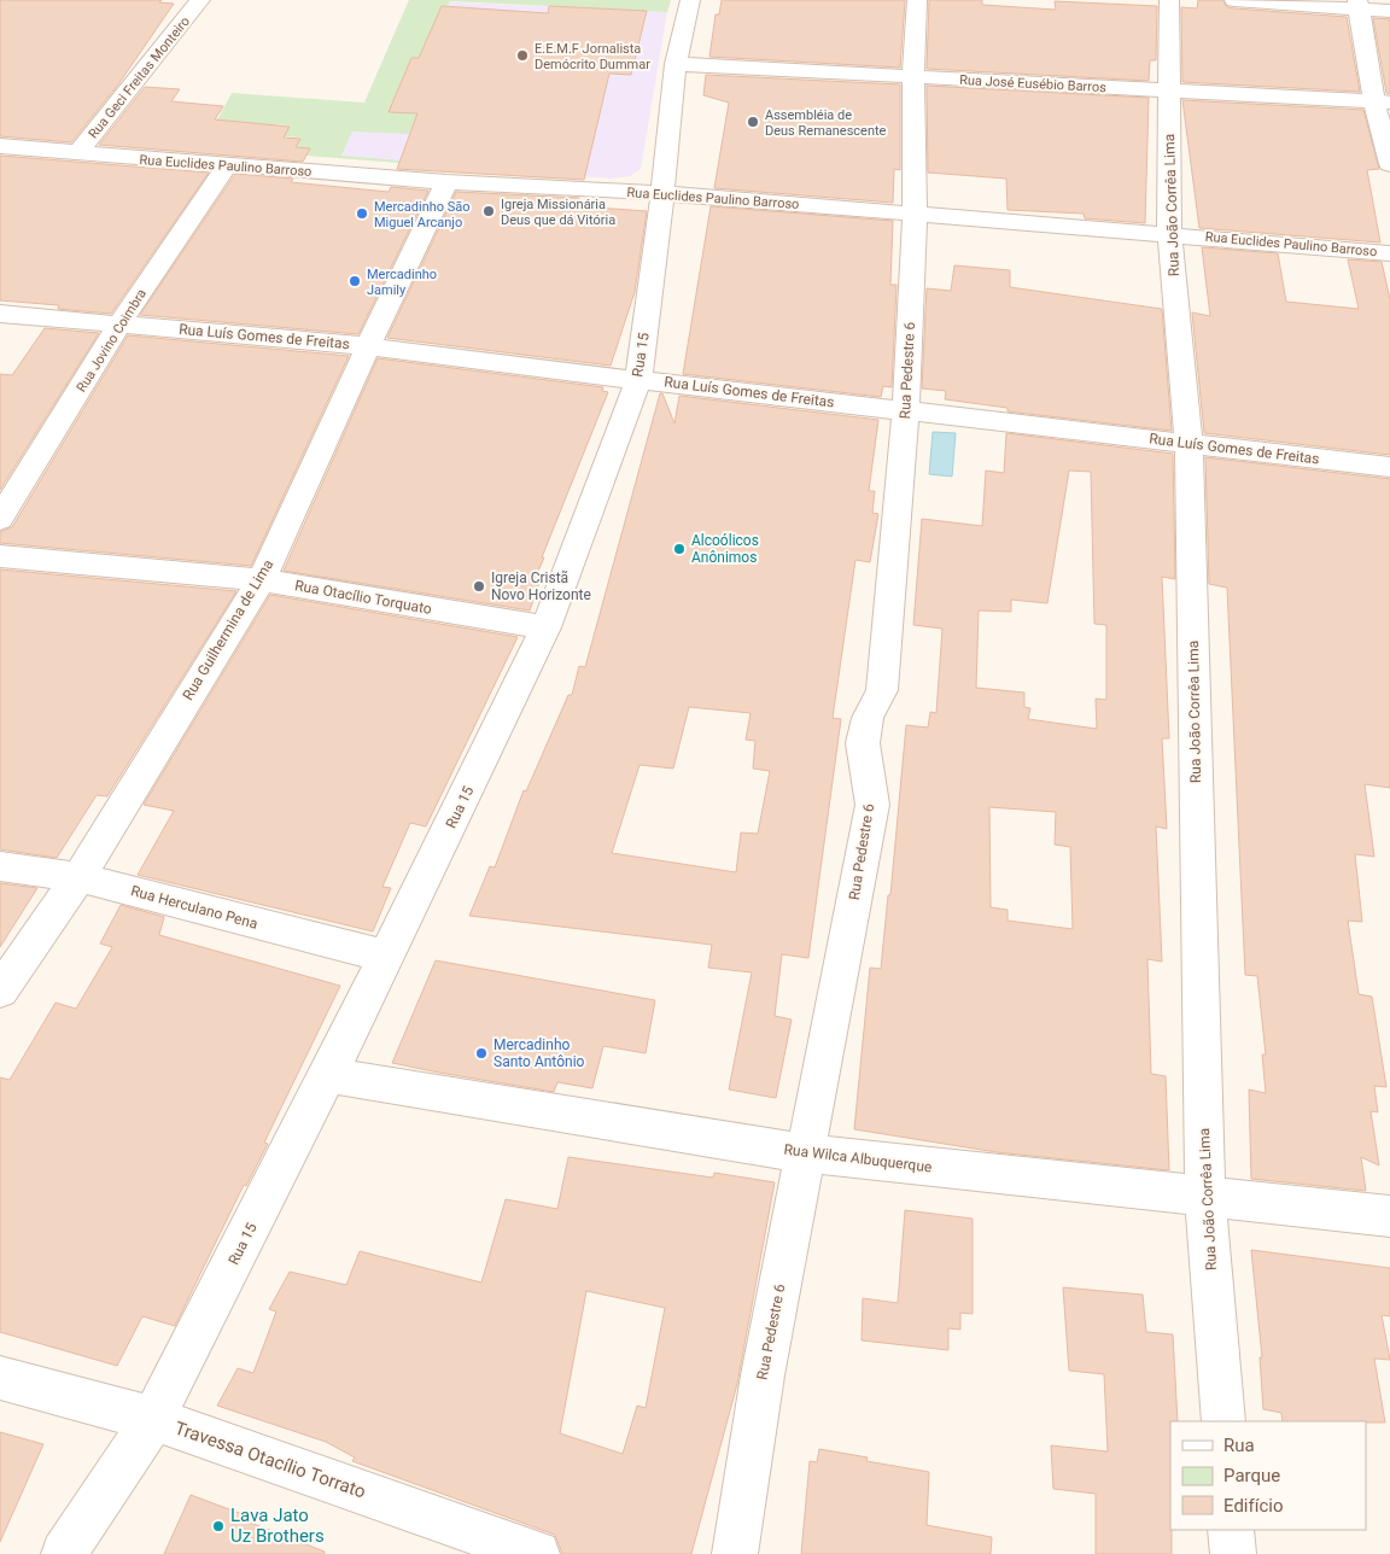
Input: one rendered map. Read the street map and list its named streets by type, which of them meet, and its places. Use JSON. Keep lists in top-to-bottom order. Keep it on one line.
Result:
{"streets":{"street":["Rua Geci Freitas Monteiro","Rua José Eusébio Barros","Rua Euclides Paulino Barroso","Rua João Corrêa Lima","Rua Luís Gomes de Freitas","Rua Jovino Coimbra","Rua 15","Rua Pedestre 6","Rua Otacílio Torquato","Rua Guilhermina de Lima","Rua Herculano Pena","Rua Wilca Albuquerque","Travessa Otacílio Torrato"]},"crossings":[["Rua Geci Freitas Monteiro","Rua Euclides Paulino Barroso"],["Rua José Eusébio Barros","Rua João Corrêa Lima"],["Rua José Eusébio Barros","Rua 15"],["Rua José Eusébio Barros","Rua Pedestre 6"],["Rua Euclides Paulino Barroso","Rua João Corrêa Lima"],["Rua Euclides Paulino Barroso","Rua Jovino Coimbra"],["Rua Euclides Paulino Barroso","Rua 15"],["Rua Euclides Paulino Barroso","Rua Pedestre 6"],["Rua Euclides Paulino Barroso","Rua Guilhermina de Lima"],["Rua João Corrêa Lima","Rua Luís Gomes de Freitas"],["Rua João Corrêa Lima","Rua Wilca Albuquerque"],["Rua Luís Gomes de Freitas","Rua Jovino Coimbra"],["Rua Luís Gomes de Freitas","Rua 15"],["Rua Luís Gomes de Freitas","Rua Pedestre 6"],["Rua Luís Gomes de Freitas","Rua Guilhermina de Lima"],["Rua 15","Rua Otacílio Torquato"],["Rua 15","Rua Herculano Pena"],["Rua 15","Rua Wilca Albuquerque"],["Rua 15","Travessa Otacílio Torrato"],["Rua Pedestre 6","Rua Wilca Albuquerque"],["Rua Otacílio Torquato","Rua Guilhermina de Lima"],["Rua Guilhermina de Lima","Rua Herculano Pena"]],"places":["E.E.M.F Jornalista Demócrito Dummar","Assembléia de Deus Remanescente","Igreja Missionária Deus que dá Vitória","Mercadinho São Miguel Arcanjo","Mercadinho Jamily","Alcoólicos Anônimos","Igreja Cristã Novo Horizonte","Mercadinho Santo Antônio","Lava Jato Uz Brothers"],"legend":["Rua","Parque","Edifício"]}
